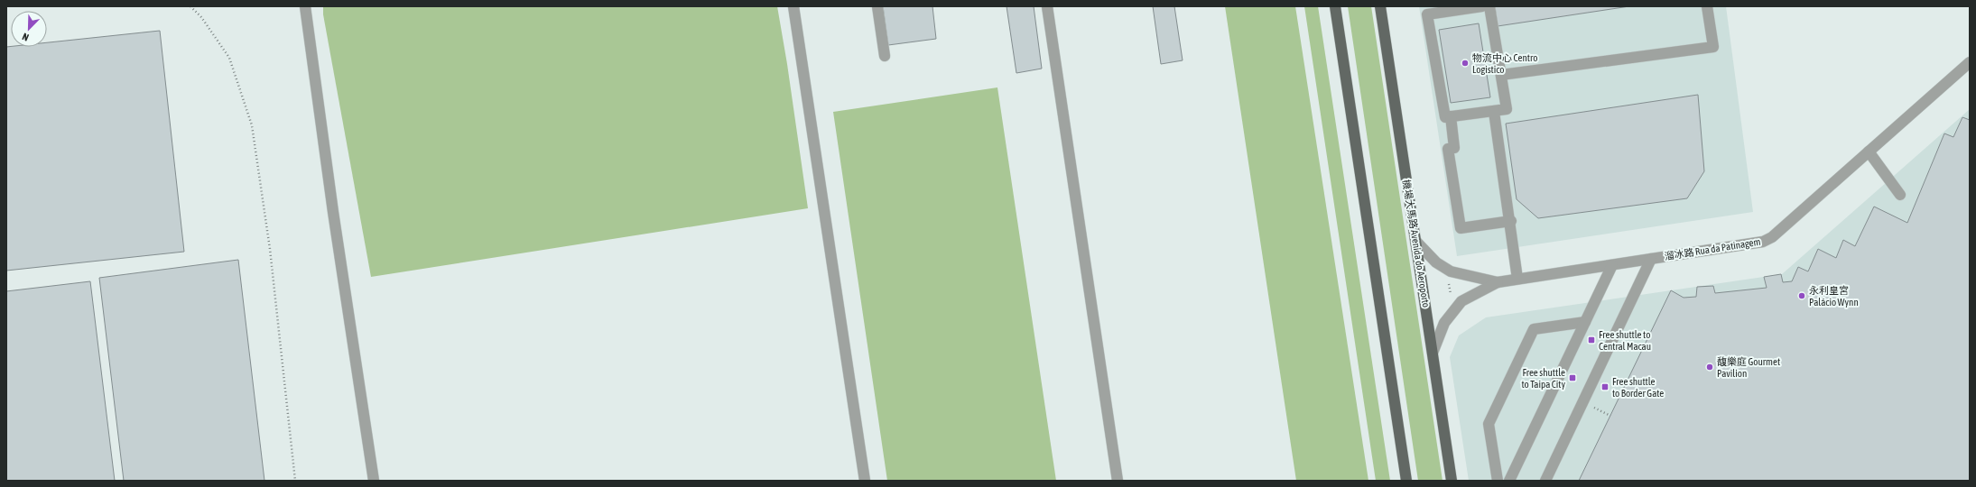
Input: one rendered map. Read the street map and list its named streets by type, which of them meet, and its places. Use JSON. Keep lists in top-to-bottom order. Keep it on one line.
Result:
{"streets":{"main road":["機場大馬路 Avenida do Aeroporto"],"street":["溜冰路 Rua da Patinagem"]},"crossings":[["機場大馬路 Avenida do Aeroporto","溜冰路 Rua da Patinagem"]],"places":{"other":["物流中心 Centro Logistico","永利皇宮 Palácio Wynn","馥樂庭 Gourmet Pavilion"],"transit":["Free shuttle to Central Macau","Free shuttle to Taipa City","Free shuttle to Border Gate"]},"north":"bottom left"}
